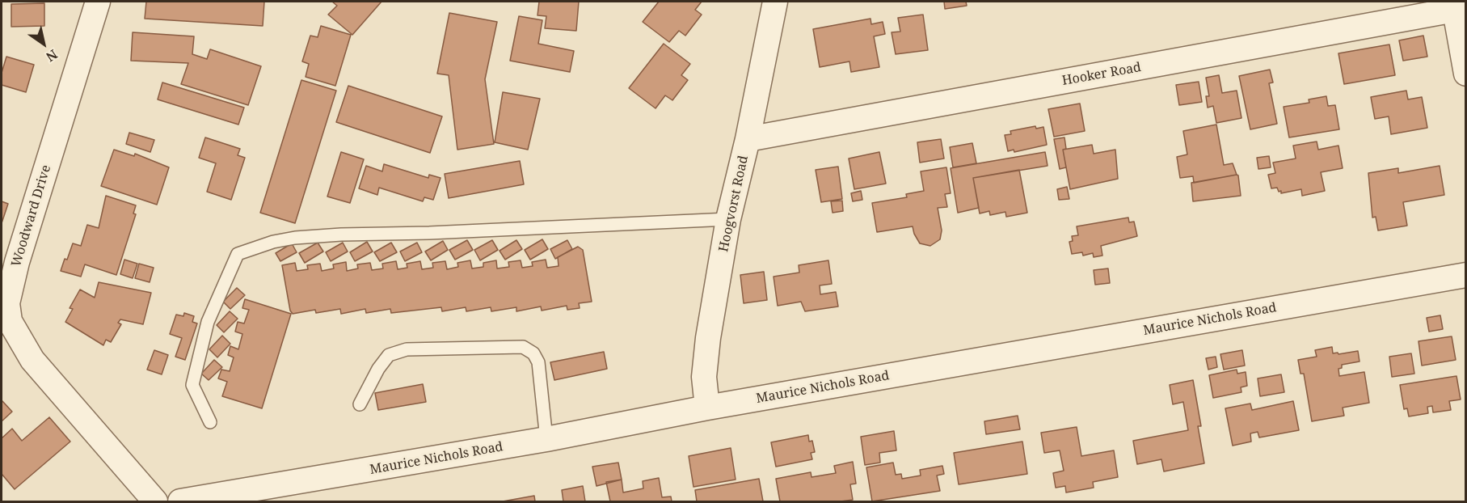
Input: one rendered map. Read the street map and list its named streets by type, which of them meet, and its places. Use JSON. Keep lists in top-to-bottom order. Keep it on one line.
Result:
{"streets":{"street":["Hooker Road","Hoogvorst Road","Woodward Drive","Maurice Nichols Road"]},"crossings":[["Hooker Road","Hoogvorst Road"],["Hoogvorst Road","Maurice Nichols Road"]],"north":"bottom right"}
